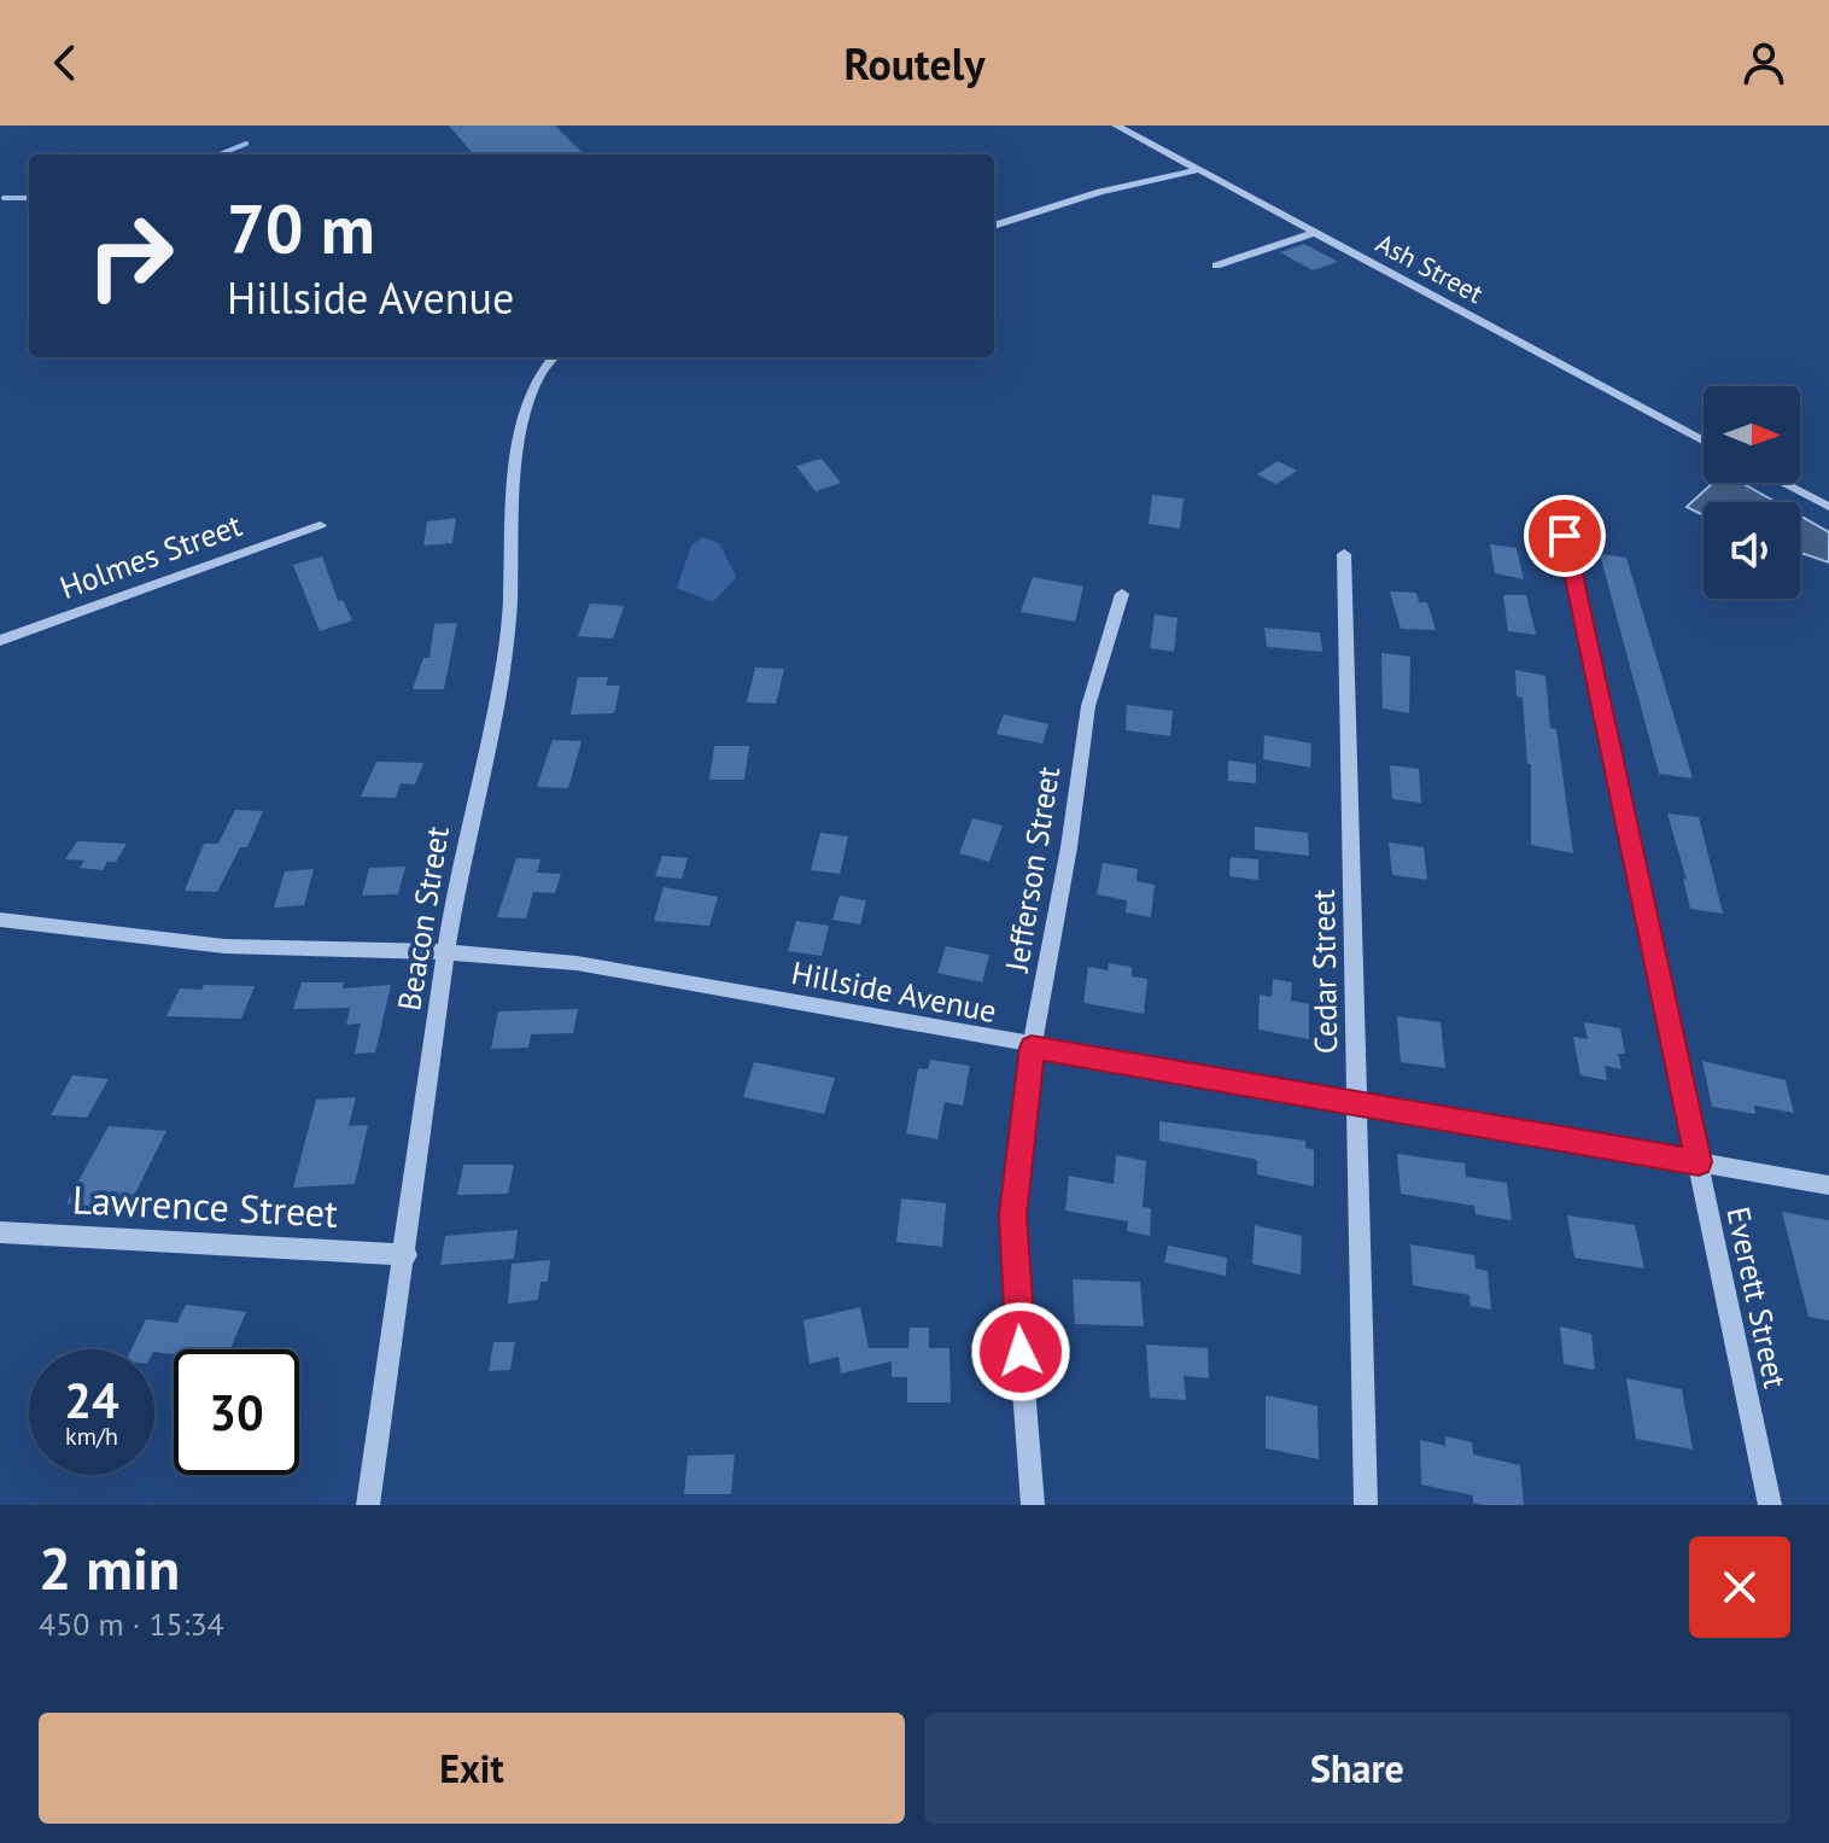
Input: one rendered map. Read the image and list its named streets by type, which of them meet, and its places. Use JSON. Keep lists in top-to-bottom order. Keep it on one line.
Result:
{"streets":{"street":["Ash Street","Holmes Street","Jefferson Street","Beacon Street","Cedar Street","Hillside Avenue","Lawrence Street","Everett Street"]},"crossings":[["Jefferson Street","Hillside Avenue"],["Beacon Street","Hillside Avenue"],["Beacon Street","Lawrence Street"],["Cedar Street","Hillside Avenue"],["Hillside Avenue","Everett Street"]],"north":"right","page":{"header":"Routely","turn":["70 m","Hillside Avenue"],"speed":"24 km/h","limit":"30","heading":["2 min","450 m · 15:34"],"buttons":["Exit","Share"]}}
